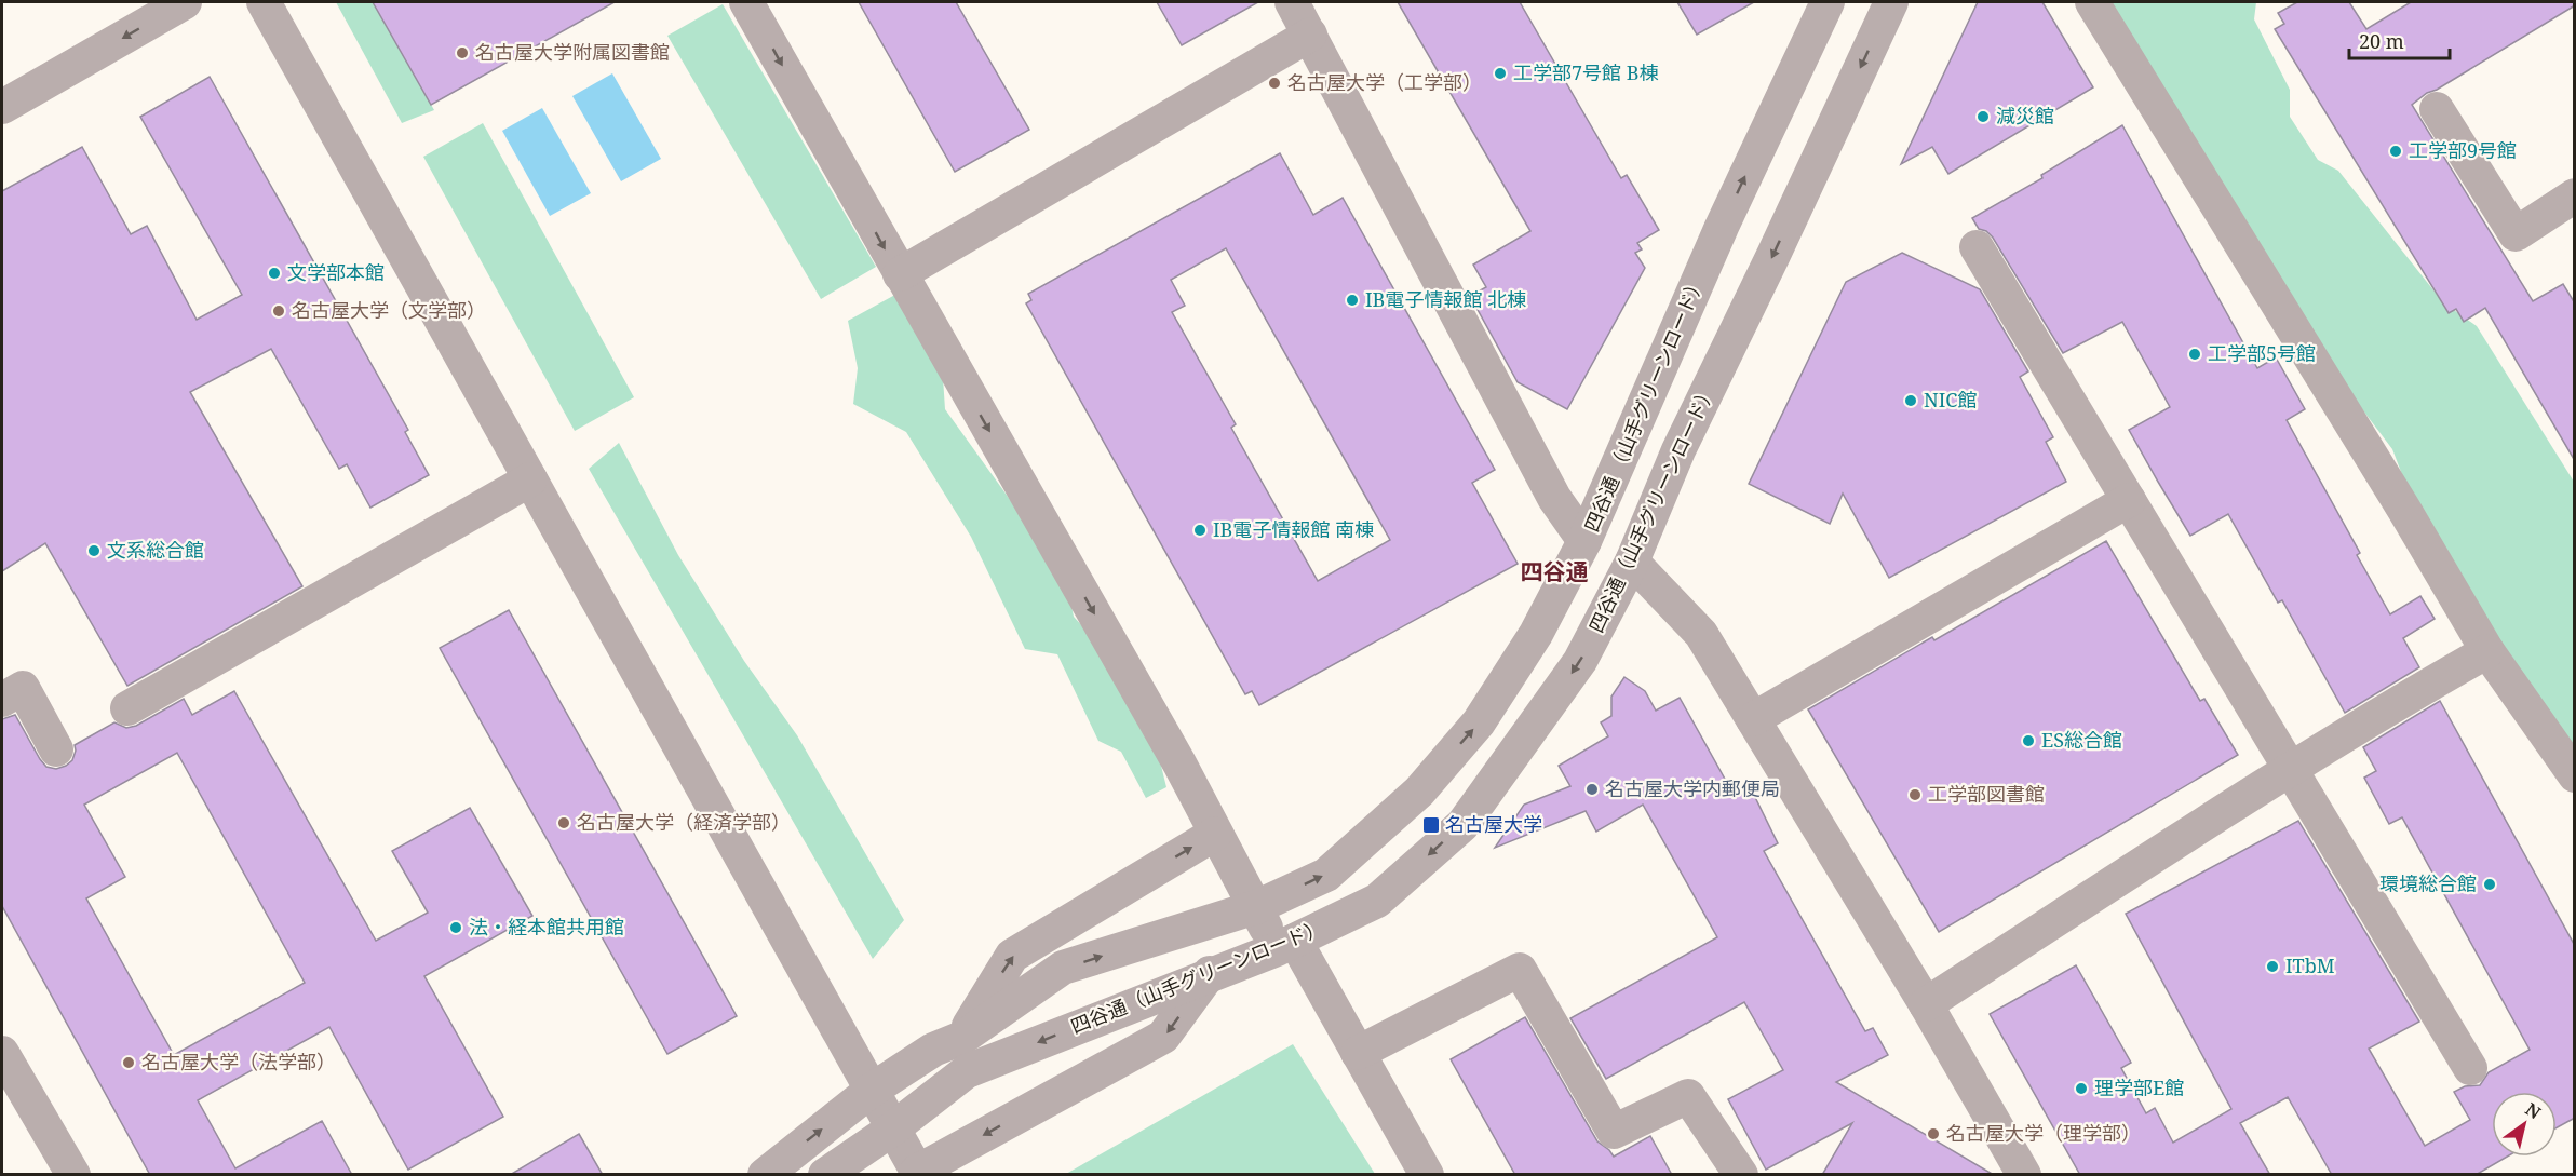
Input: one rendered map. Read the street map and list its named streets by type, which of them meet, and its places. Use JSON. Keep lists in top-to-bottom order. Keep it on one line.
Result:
{"streets":{"street":["四谷通 （山手グリーンロード）","四谷通（山手グリーンロード）"]},"districts":["四谷通"],"places":{"other":["名古屋大学附属図書館","工学部7号館 B棟","名古屋大学（工学部）","減災館","工学部9号館","文学部本館","IB電子情報館 北棟","名古屋大学（文学部）","工学部5号館","NIC館","IB電子情報館 南棟","文系総合館","ES総合館","名古屋大学内郵便局","工学部図書館","名古屋大学（経済学部）","環境総合館","法・経本館共用館","ITbM","名古屋大学（法学部）","理学部E館","名古屋大学（理学部）"],"transit":["名古屋大学"]},"scale_bar":"20 m","north":"top right"}
